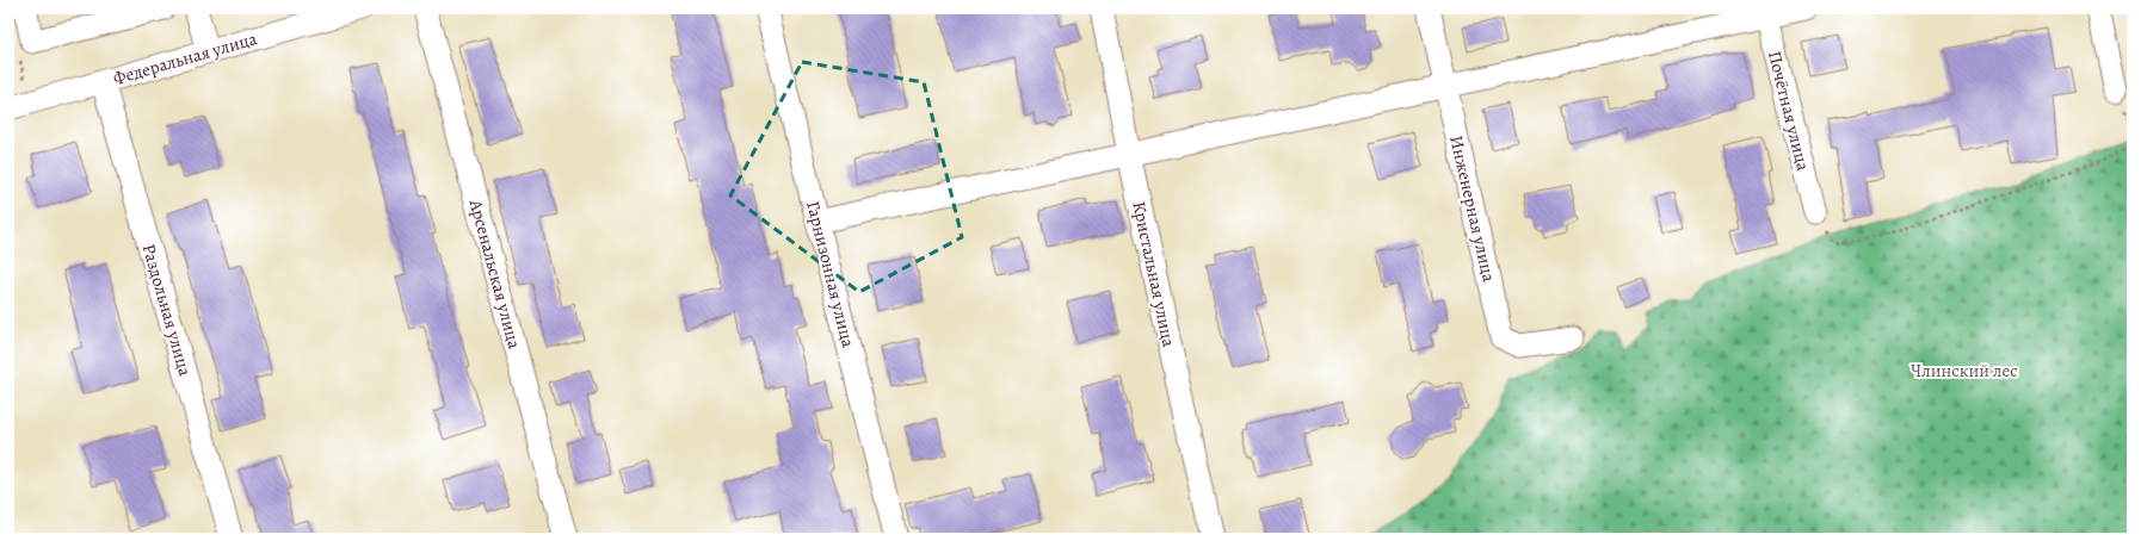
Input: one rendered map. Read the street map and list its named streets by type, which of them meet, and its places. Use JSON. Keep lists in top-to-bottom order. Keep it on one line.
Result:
{"streets":{"street":["Федеральная улица","Почётная улица","Инженерная улица","Арсенальская улица","Гарнизонная улица","Кристальная улица","Раздольная улица"]},"crossings":[["Федеральная улица","Раздольная улица"]],"parks":["Члинский лес"]}
